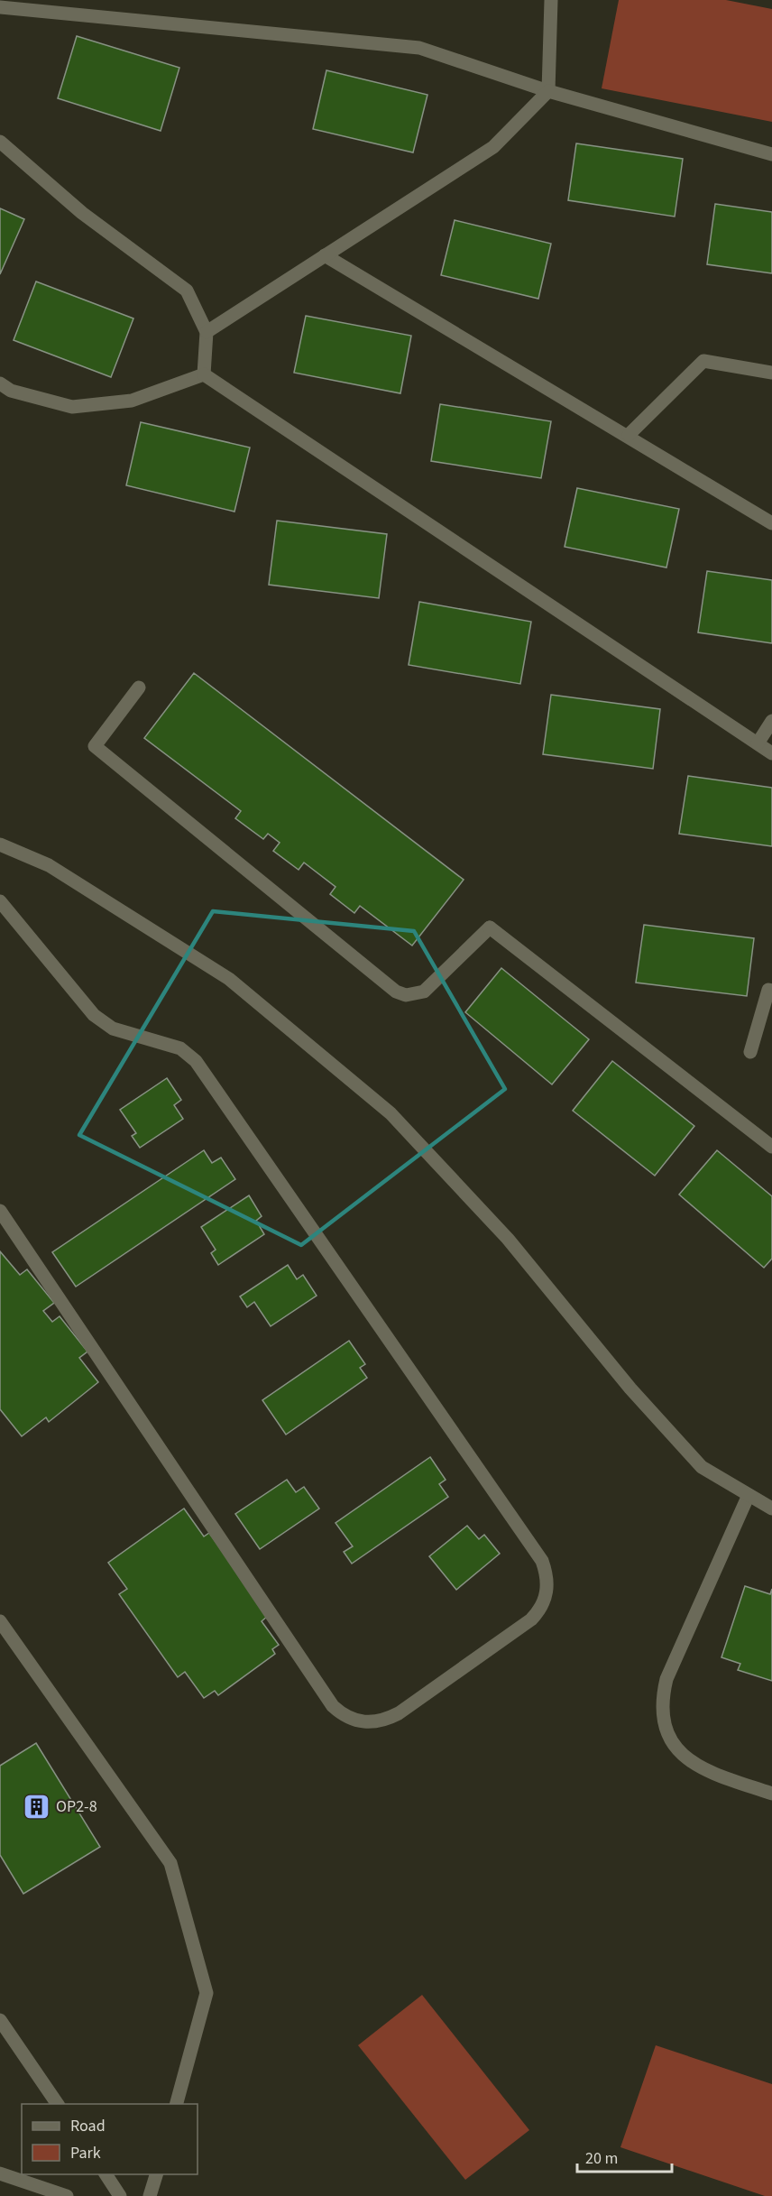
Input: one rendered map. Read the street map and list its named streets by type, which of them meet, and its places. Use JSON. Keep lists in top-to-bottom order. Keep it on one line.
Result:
{"places":{"building":["OP2-8"]},"legend":["Road","Park"],"scale_bar":"20 m"}
